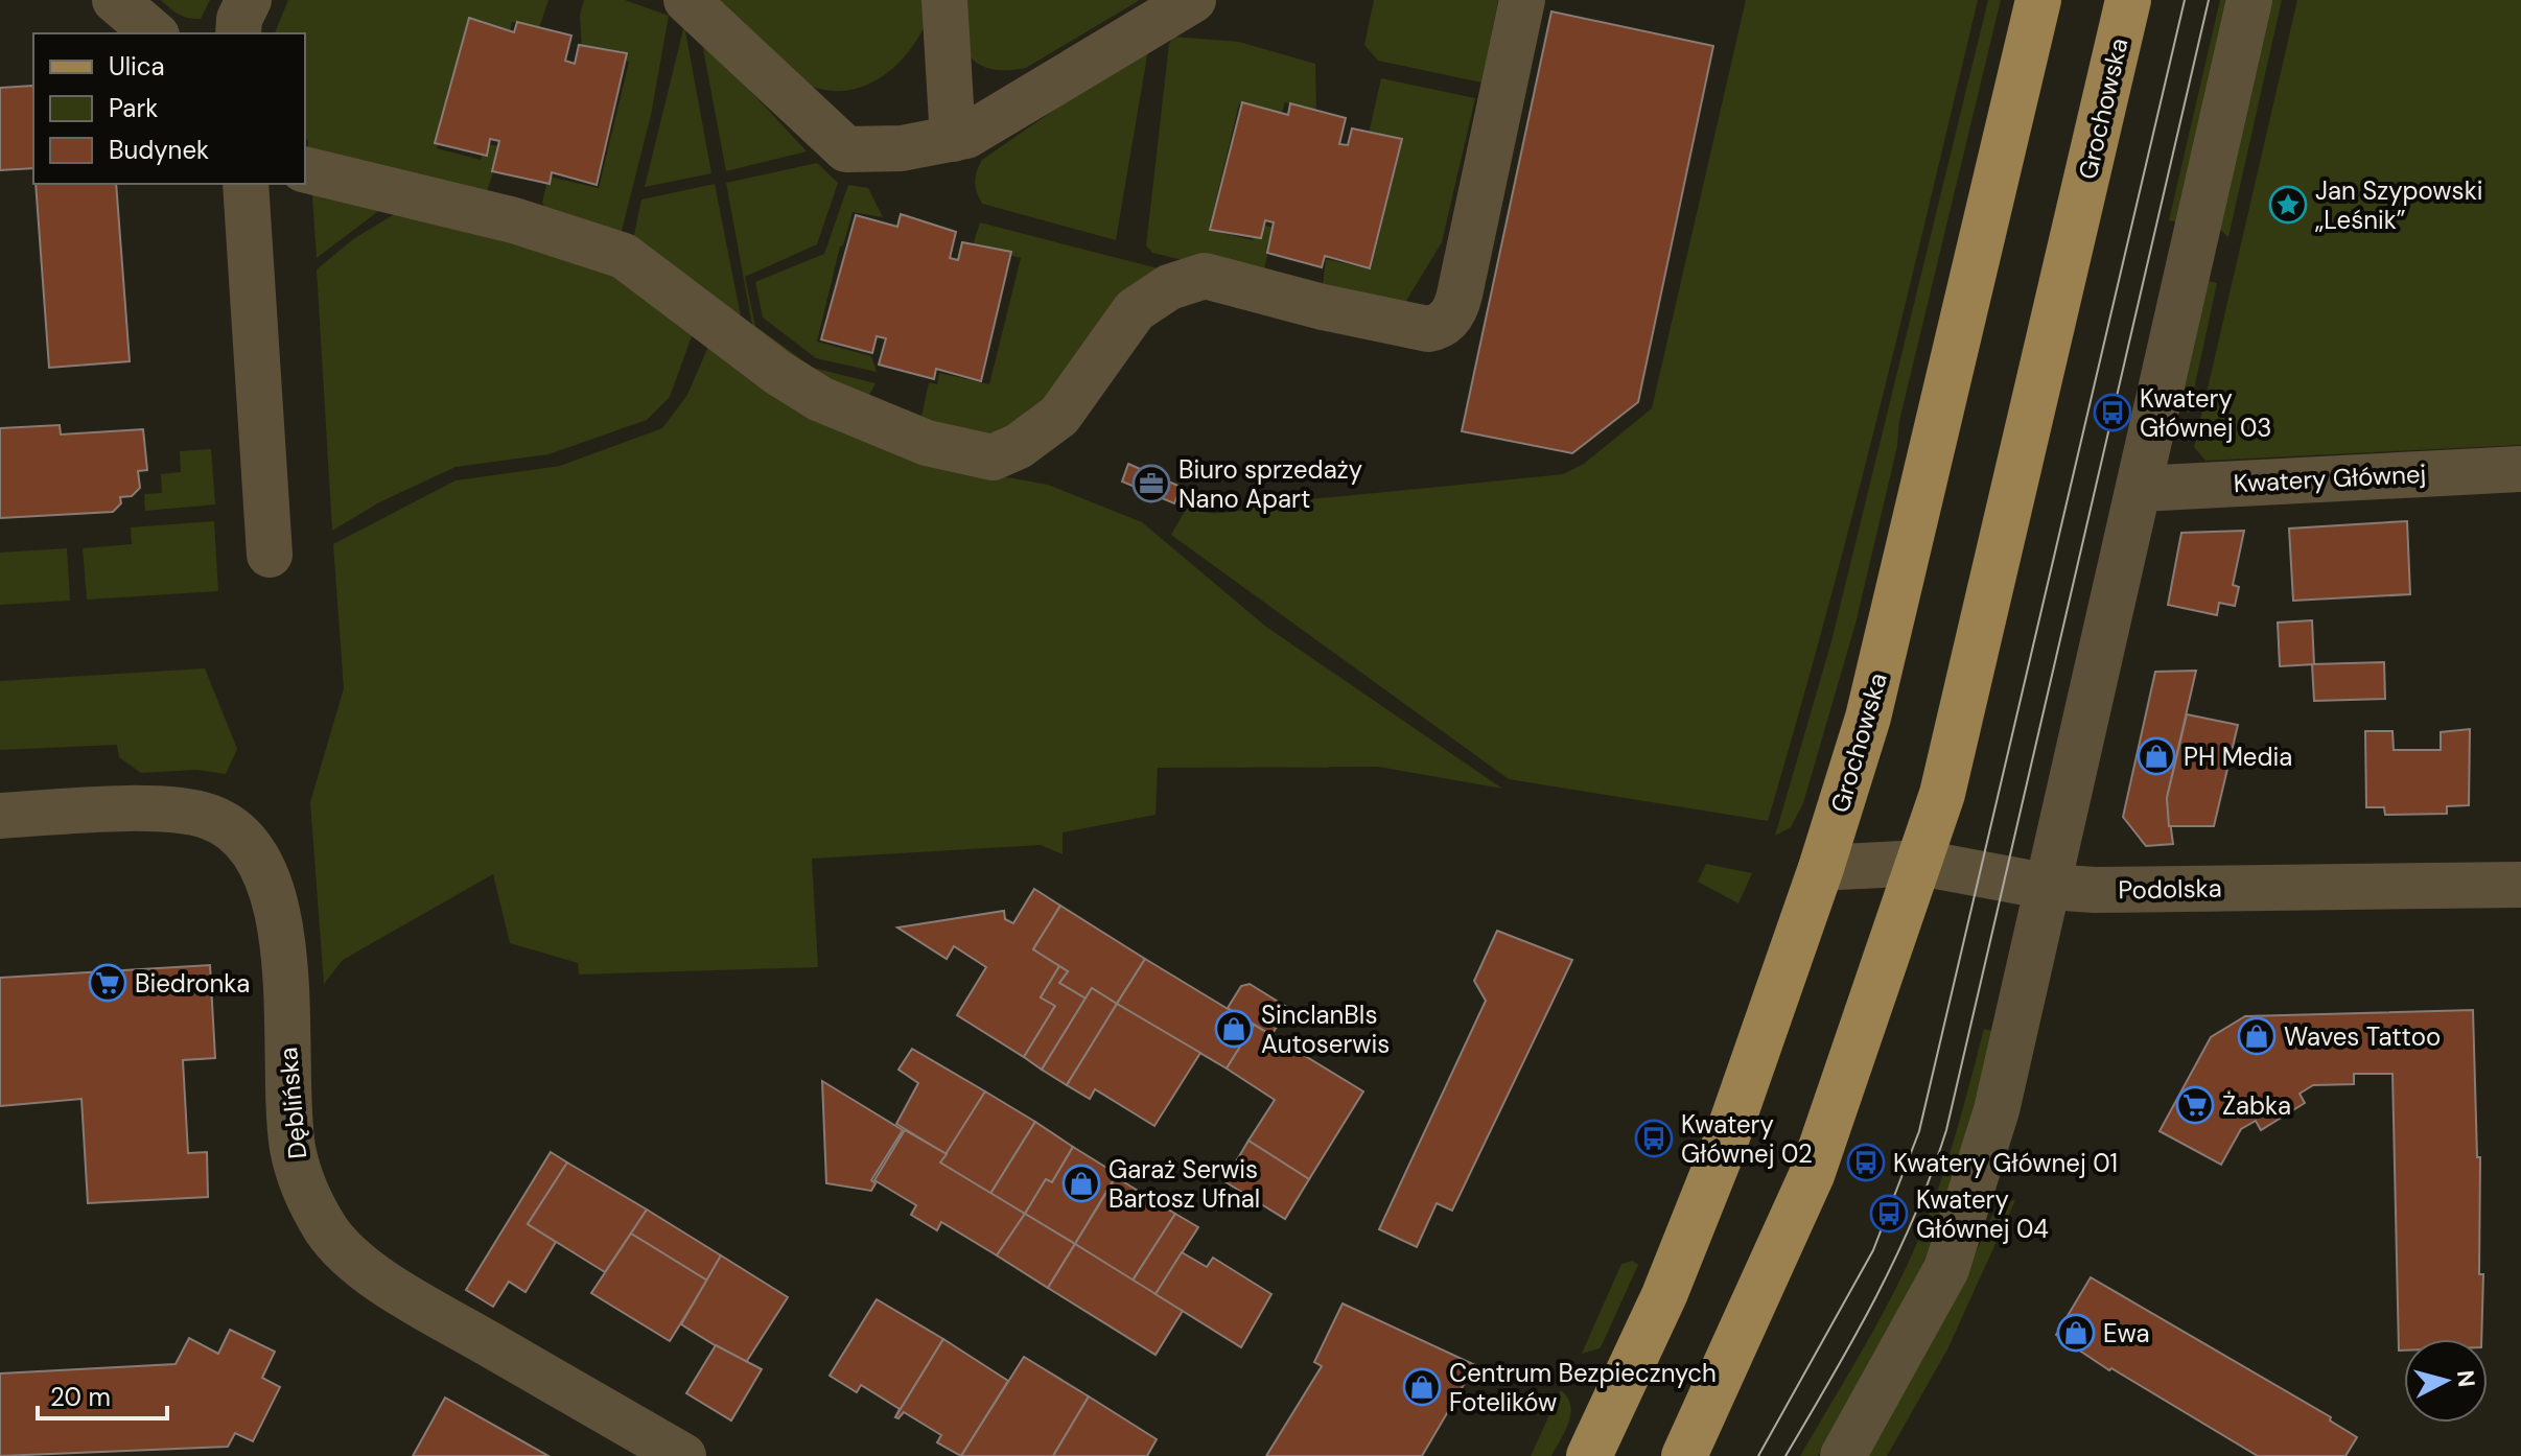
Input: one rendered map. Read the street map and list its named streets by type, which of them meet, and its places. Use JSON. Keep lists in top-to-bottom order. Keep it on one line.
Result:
{"streets":{"main road":["Grochowska"],"street":["Kwatery Głównej","Podolska","Dęblińska"]},"crossings":[["Grochowska","Podolska"]],"places":{"place":["Jan Szypowski „Leśnik”"],"bus stop":["Kwatery Głównej 03","Kwatery Głównej 02","Kwatery Głównej 01","Kwatery Głównej 04"],"office":["Biuro sprzedaży Nano Apart"],"shop":["PH Media","SinclanBIs Autoserwis","Waves Tattoo","Garaż Serwis Bartosz Ufnal","Ewa","Centrum Bezpiecznych Fotelików"],"supermarket":["Biedronka","Żabka"]},"legend":["Ulica","Park","Budynek"],"scale_bar":"20 m","north":"right"}
